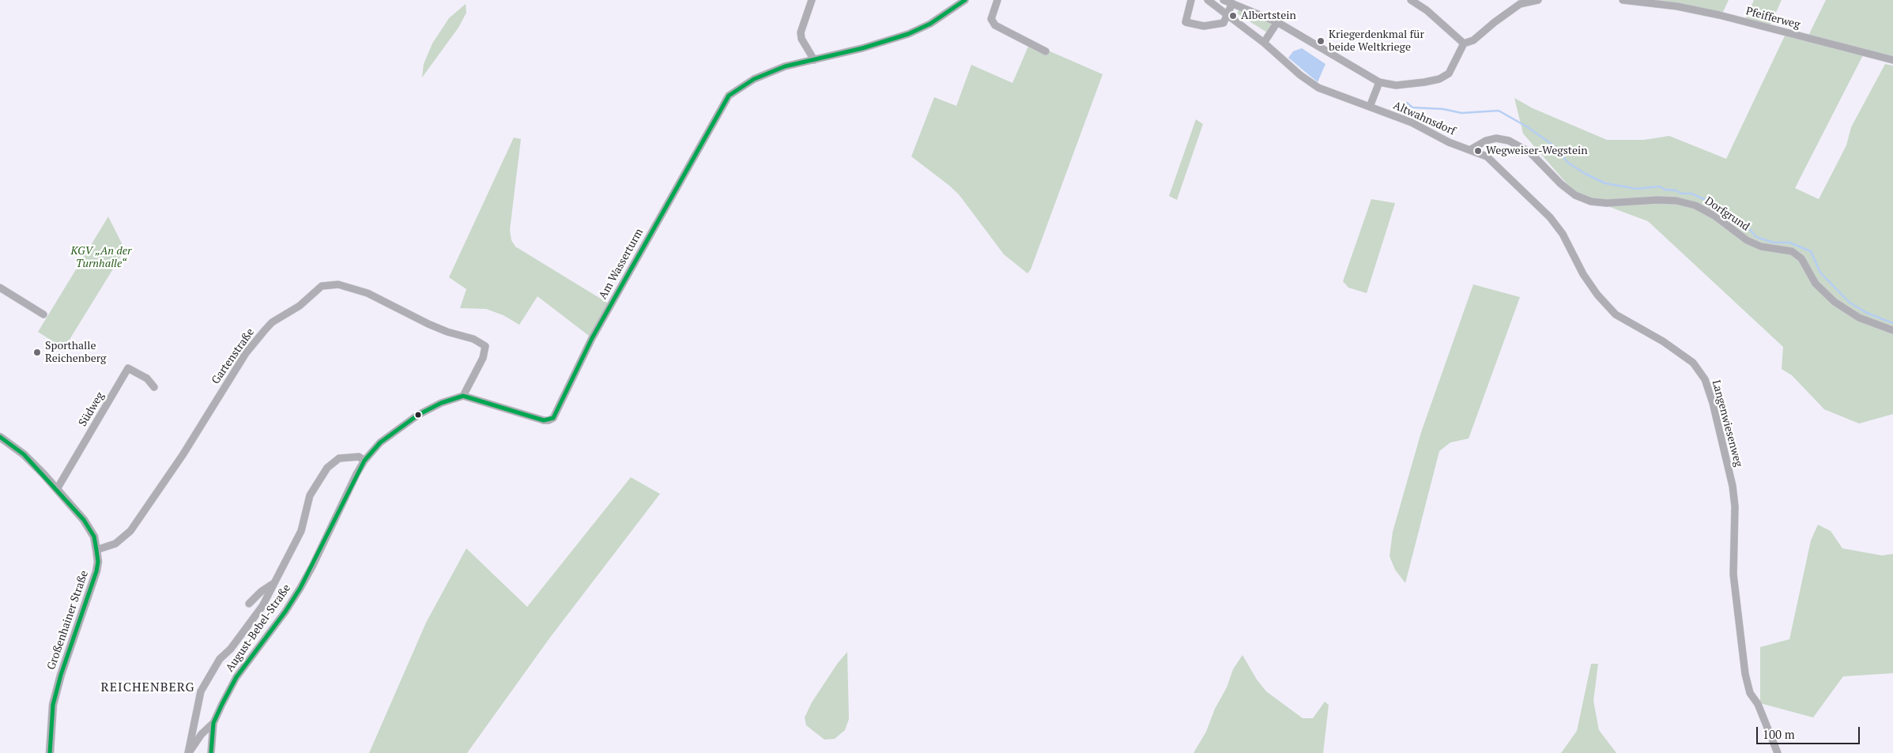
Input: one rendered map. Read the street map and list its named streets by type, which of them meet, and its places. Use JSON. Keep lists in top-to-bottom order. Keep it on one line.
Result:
{"streets":{"street":["Pfeifferweg","Altwahnsdorf","Dorfgrund","Am Wasserturm","Gartenstraße","Südweg","Langenwiesenweg","Großenhainer Straße","August-Bebel-Straße"]},"crossings":[["Altwahnsdorf","Dorfgrund"],["Altwahnsdorf","Langenwiesenweg"],["Dorfgrund","Langenwiesenweg"],["Am Wasserturm","Gartenstraße"],["Am Wasserturm","August-Bebel-Straße"],["Gartenstraße","Großenhainer Straße"],["Gartenstraße","August-Bebel-Straße"],["Südweg","Großenhainer Straße"]],"districts":["REICHENBERG"],"parks":["KGV „An der Turnhalle“"],"places":["Albertstein","Kriegerdenkmal für beide Weltkriege","Wegweiser-Wegstein","Sporthalle Reichenberg"],"scale_bar":"100 m"}
